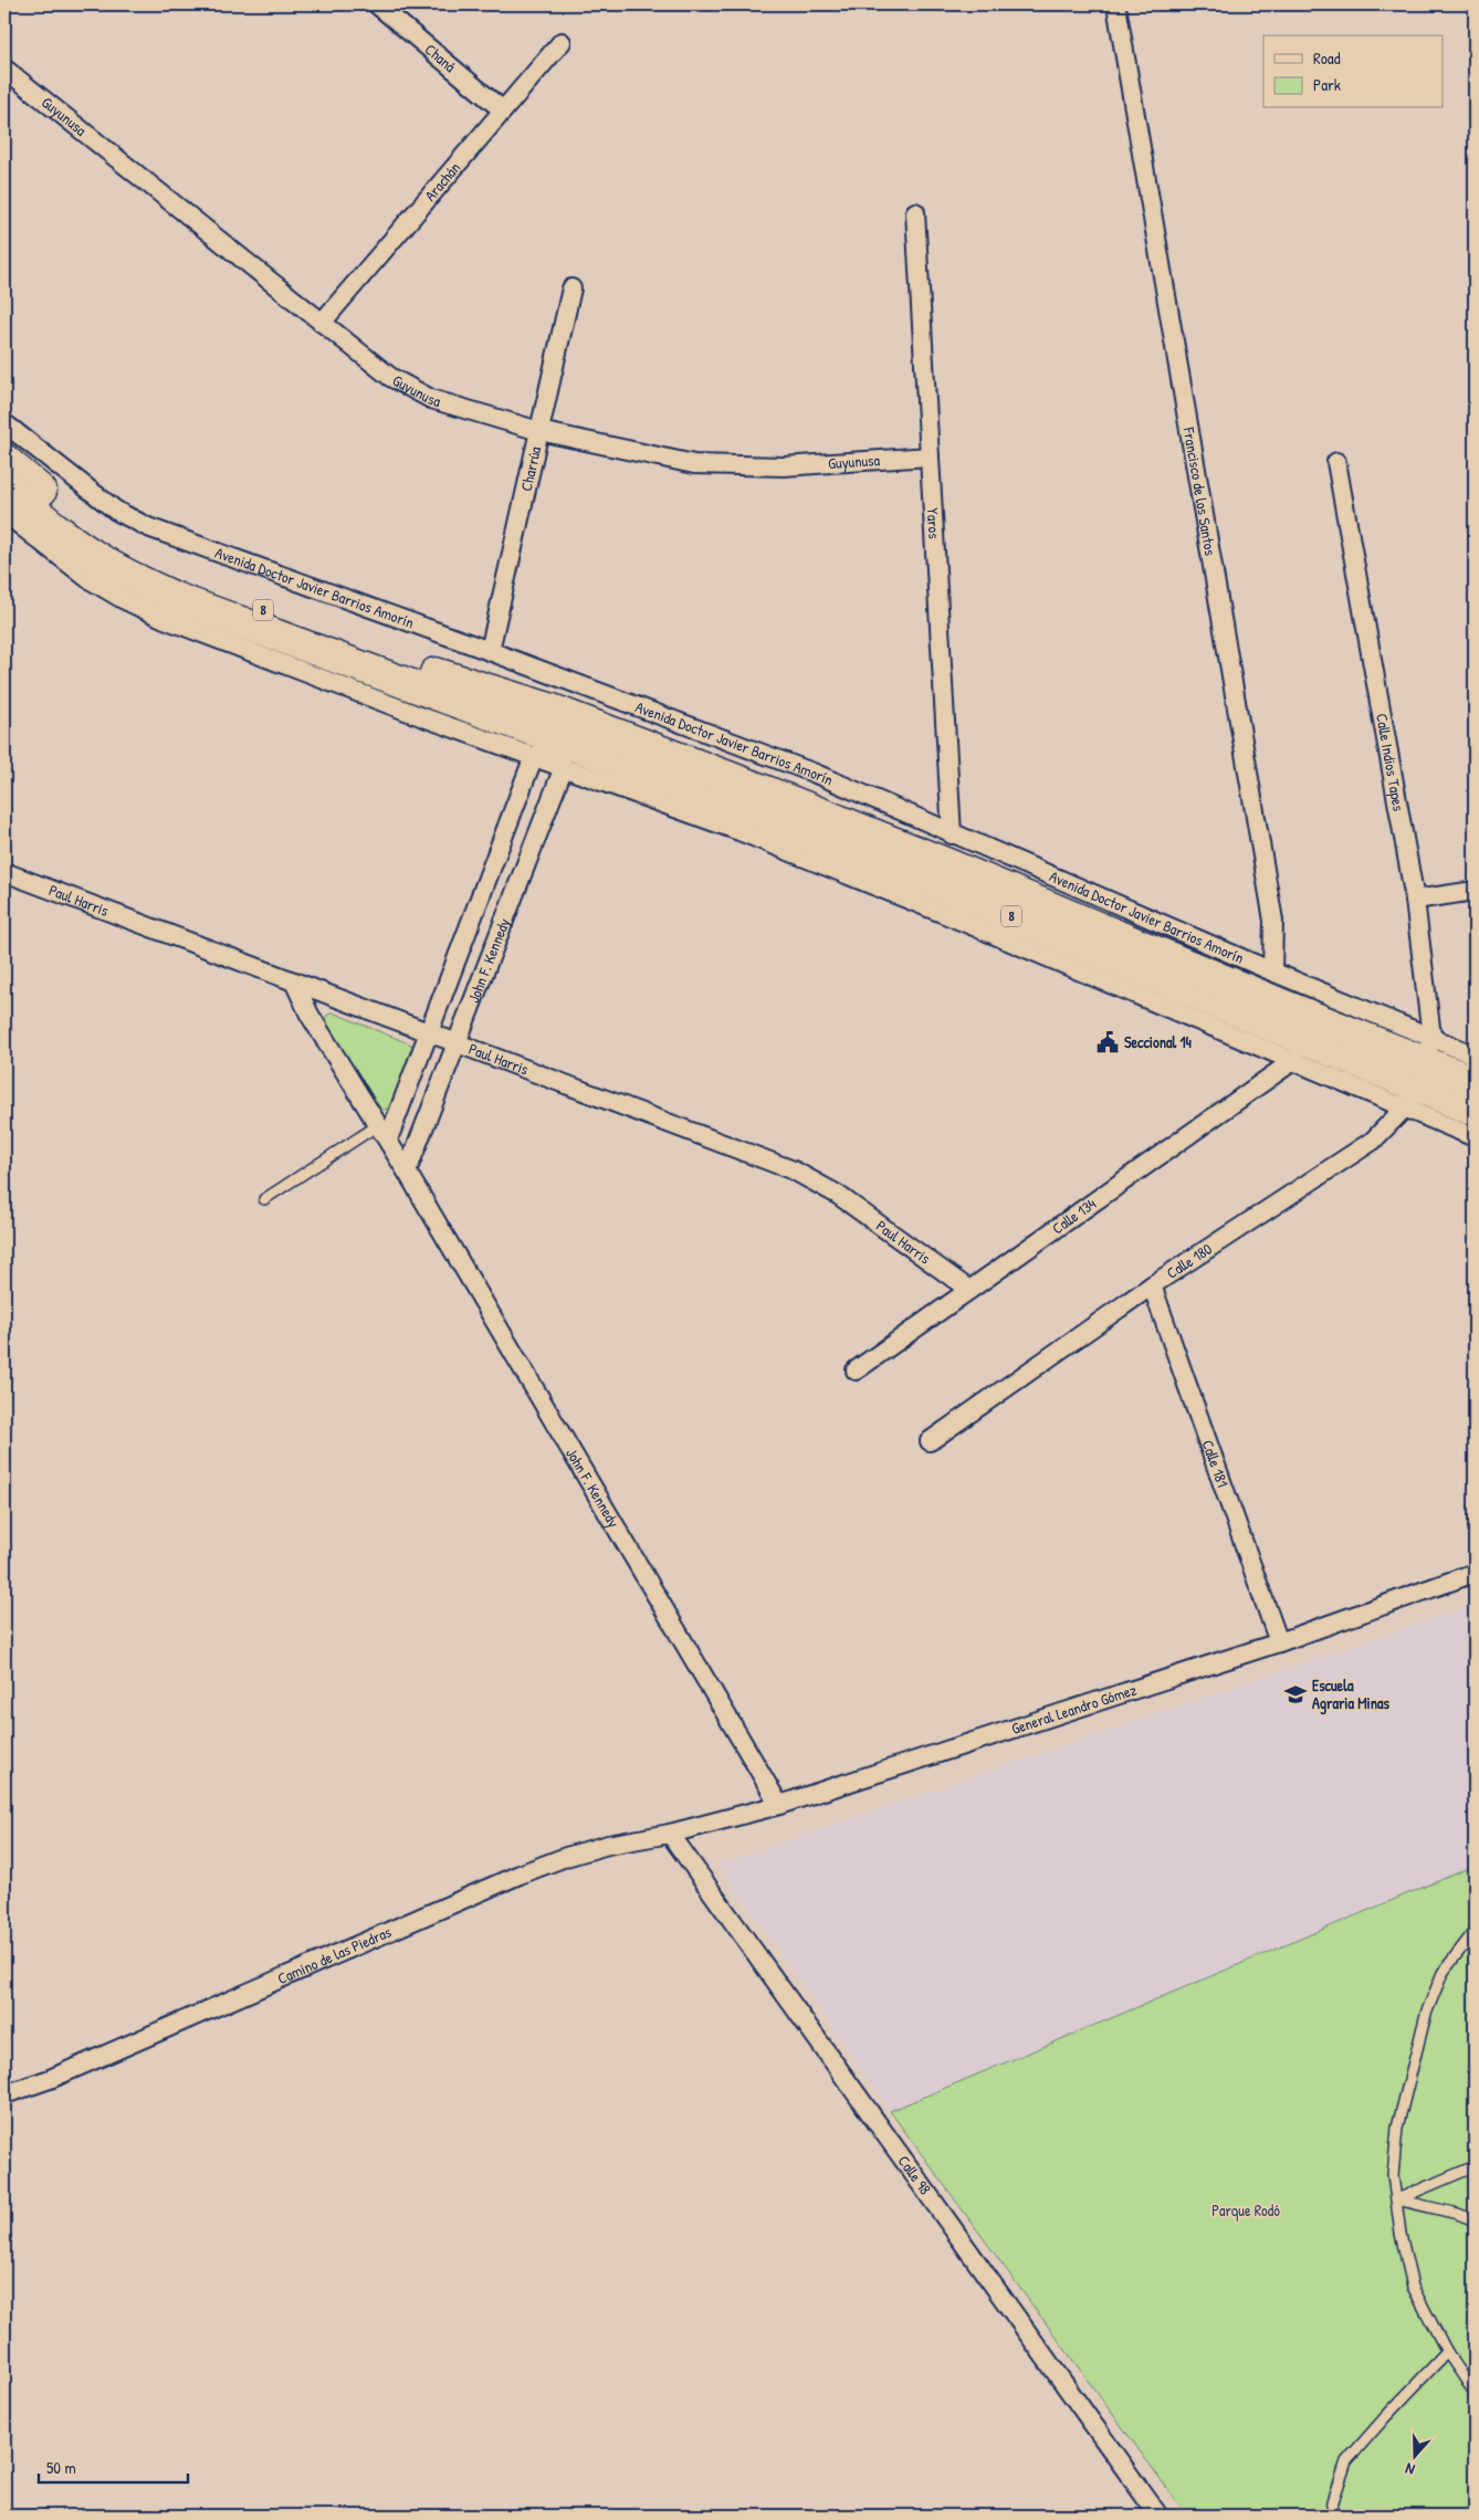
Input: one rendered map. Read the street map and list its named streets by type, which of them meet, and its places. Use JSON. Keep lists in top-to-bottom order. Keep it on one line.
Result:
{"streets":{"highway":["Avenida Doctor Javier Barrios Amorín","8"],"street":["Chaná","Guyunusa","Arachán","Charrúa","Francisco de los Santos","Yaros","Calle Indios Tapes","Paul Harris","John F. Kennedy","Calle 134","Calle 180","Calle 181","General Leandro Gómez","Camino de las Piedras","Calle 98"]},"crossings":[["Chaná","Arachán"],["Guyunusa","Arachán"],["Guyunusa","Charrúa"],["Guyunusa","Yaros"],["Charrúa","Avenida Doctor Javier Barrios Amorín"],["Francisco de los Santos","Avenida Doctor Javier Barrios Amorín"],["Yaros","Avenida Doctor Javier Barrios Amorín"],["Avenida Doctor Javier Barrios Amorín","Calle Indios Tapes"],["Avenida Doctor Javier Barrios Amorín","John F. Kennedy"],["Avenida Doctor Javier Barrios Amorín","Calle 134"],["Avenida Doctor Javier Barrios Amorín","Calle 180"],["Calle Indios Tapes","Calle 180"],["Paul Harris","John F. Kennedy"],["Paul Harris","Calle 134"],["John F. Kennedy","General Leandro Gómez"],["Calle 180","Calle 181"],["Calle 181","General Leandro Gómez"],["General Leandro Gómez","Camino de las Piedras"],["General Leandro Gómez","Calle 98"],["Camino de las Piedras","Calle 98"]],"parks":["Parque Rodó"],"places":{"public building":["Seccional 14"],"school or university":["Escuela Agraria Minas"]},"legend":["Road","Park"],"scale_bar":"50 m","north":"bottom"}
